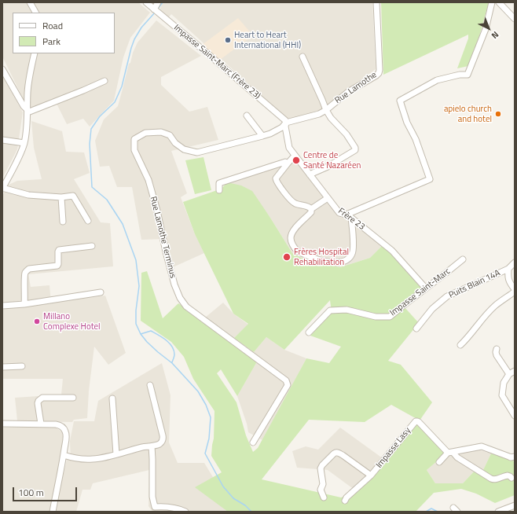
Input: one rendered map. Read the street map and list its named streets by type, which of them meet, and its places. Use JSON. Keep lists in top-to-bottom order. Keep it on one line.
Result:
{"streets":{"street":["Impasse Saint-Marc (Frère 23)","Rue Lamothe","Frère 23","Rue Lamothe Terminus","Puits Blain 14A","Impasse Saint-Marc","Impasse Lasy"]},"crossings":[["Impasse Saint-Marc (Frère 23)","Rue Lamothe"],["Impasse Saint-Marc (Frère 23)","Frère 23"],["Impasse Saint-Marc (Frère 23)","Rue Lamothe Terminus"],["Rue Lamothe","Frère 23"],["Rue Lamothe","Rue Lamothe Terminus"],["Frère 23","Rue Lamothe Terminus"],["Frère 23","Impasse Saint-Marc"]],"places":["Heart to Heart International (HHI)","apielo church and hotel","Centre de Santé Nazaréen","Frères Hospital Rehabilitation","Millano Complexe Hotel"],"legend":["Road","Park"],"scale_bar":"100 m","north":"bottom right"}
